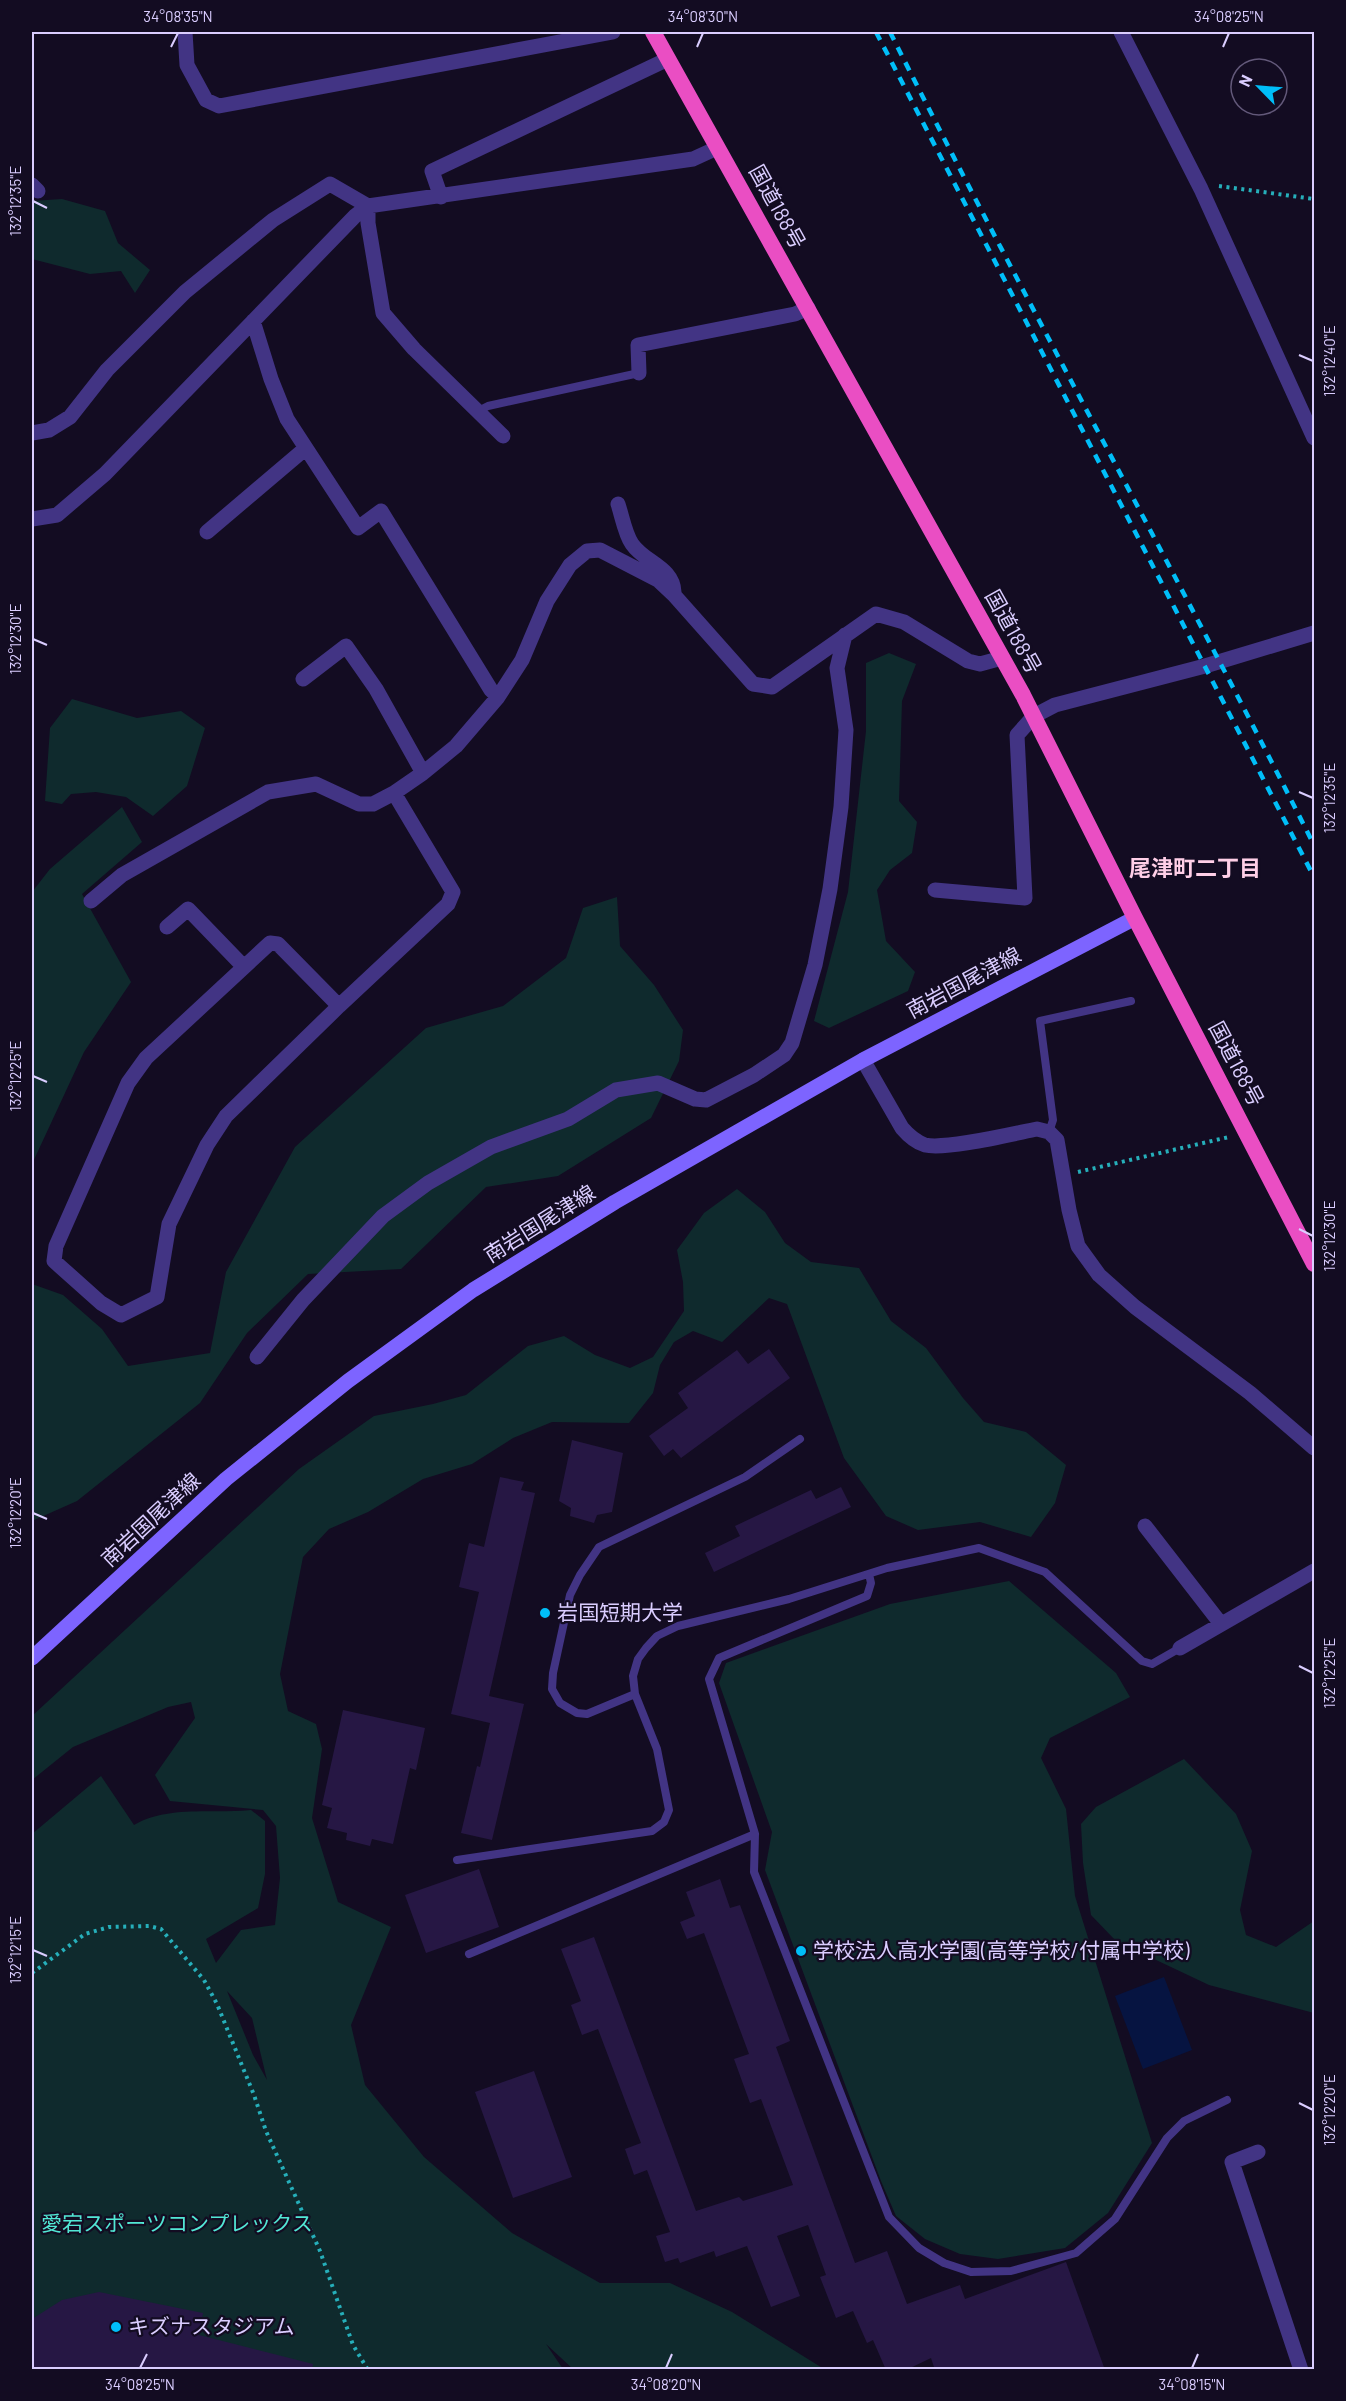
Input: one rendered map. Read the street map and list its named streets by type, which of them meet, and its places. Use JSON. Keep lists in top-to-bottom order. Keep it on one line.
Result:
{"streets":{"highway":["国道188号"],"main road":["南岩国尾津線"]},"crossings":[["国道188号","南岩国尾津線"]],"districts":["尾津町二丁目"],"parks":["愛宕スポーツコンプレックス"],"places":["岩国短期大学","学校法人高水学園(高等学校/付属中学校)","キズナスタジアム"],"north":"top left","coordinates":["34°08'35\"N","34°08'30\"N","34°08'25\"N","132°12'35\"E","132°12'40\"E","132°12'30\"E","132°12'25\"E","132°12'20\"E","132°12'15\"E","34°08'20\"N","34°08'15\"N"]}
